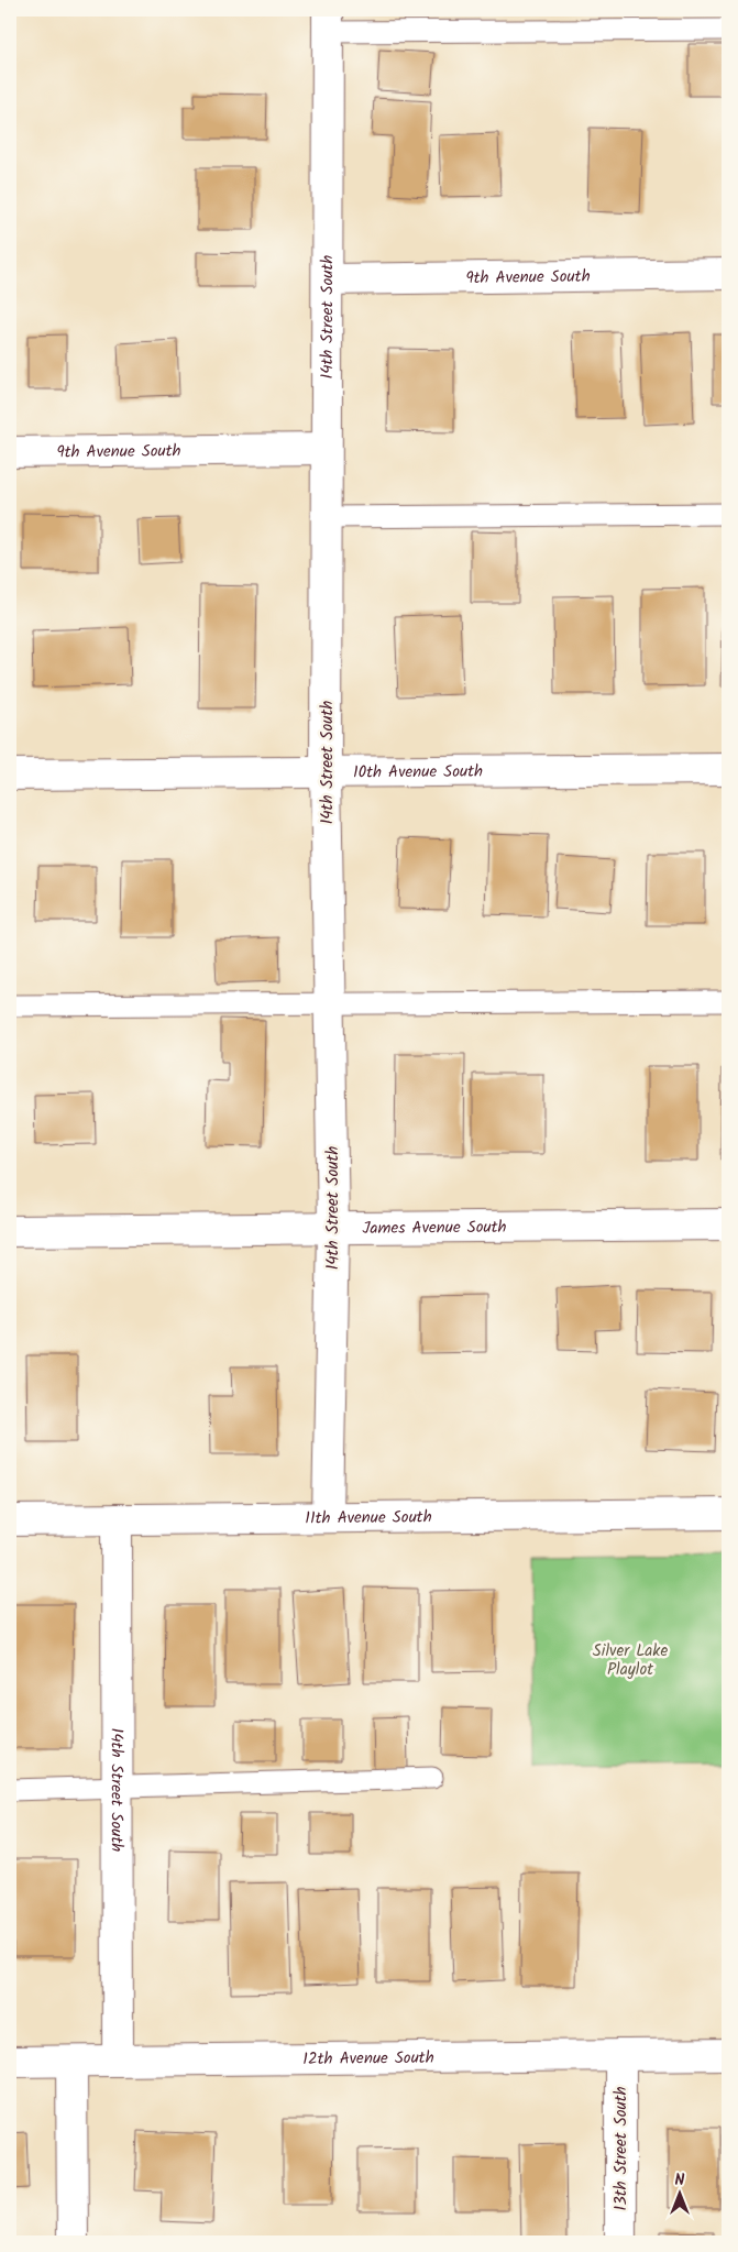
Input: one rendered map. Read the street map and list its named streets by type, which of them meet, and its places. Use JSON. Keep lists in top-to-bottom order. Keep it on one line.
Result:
{"streets":{"street":["9th Avenue South","14th Street South","10th Avenue South","James Avenue South","11th Avenue South","12th Avenue South","13th Street South"]},"crossings":[["9th Avenue South","14th Street South"],["14th Street South","10th Avenue South"],["14th Street South","James Avenue South"],["14th Street South","11th Avenue South"],["14th Street South","12th Avenue South"],["12th Avenue South","13th Street South"]],"parks":["Silver Lake Playlot"],"north":"top"}
